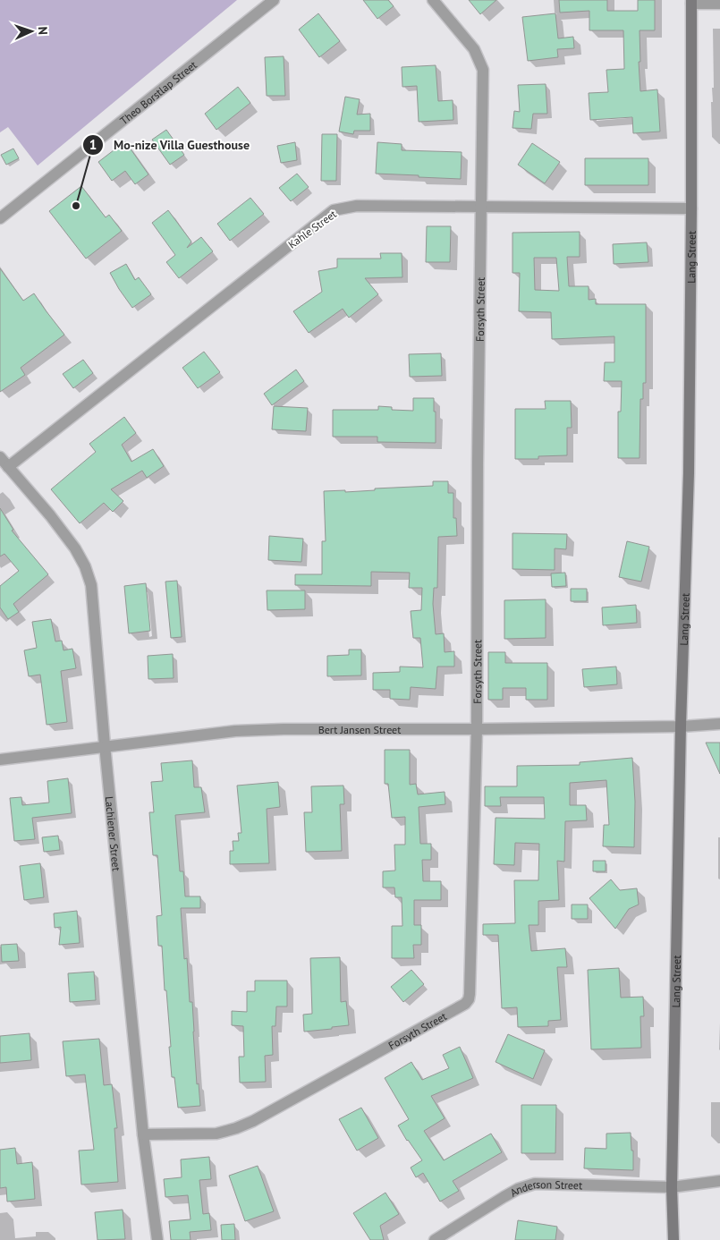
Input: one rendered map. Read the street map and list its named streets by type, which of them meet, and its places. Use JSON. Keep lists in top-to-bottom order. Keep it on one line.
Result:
{"streets":{"street":["Theo Borstlap Street","Kahle Street","Lang Street","Forsyth Street","Bert Jansen Street","Lachiener Street","Anderson Street"]},"crossings":[["Kahle Street","Lang Street"],["Kahle Street","Forsyth Street"],["Kahle Street","Lachiener Street"],["Lang Street","Bert Jansen Street"],["Lang Street","Anderson Street"],["Forsyth Street","Bert Jansen Street"],["Forsyth Street","Lachiener Street"],["Bert Jansen Street","Lachiener Street"]],"places":["Mo-nize Villa Guesthouse"],"north":"right"}
